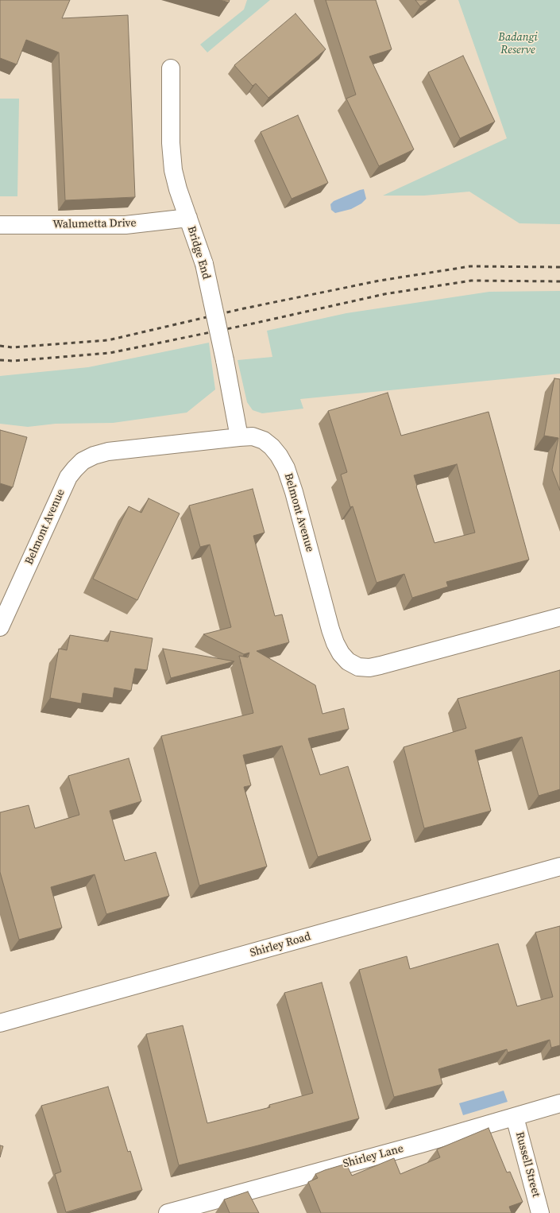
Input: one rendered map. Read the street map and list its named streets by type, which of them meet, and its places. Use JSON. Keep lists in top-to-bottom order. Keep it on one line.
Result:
{"streets":{"street":["Walumetta Drive","Bridge End","Belmont Avenue","Shirley Road","Shirley Lane","Russell Street"]},"crossings":[["Walumetta Drive","Bridge End"],["Bridge End","Belmont Avenue"],["Shirley Lane","Russell Street"]],"parks":["Badangi Reserve"]}
